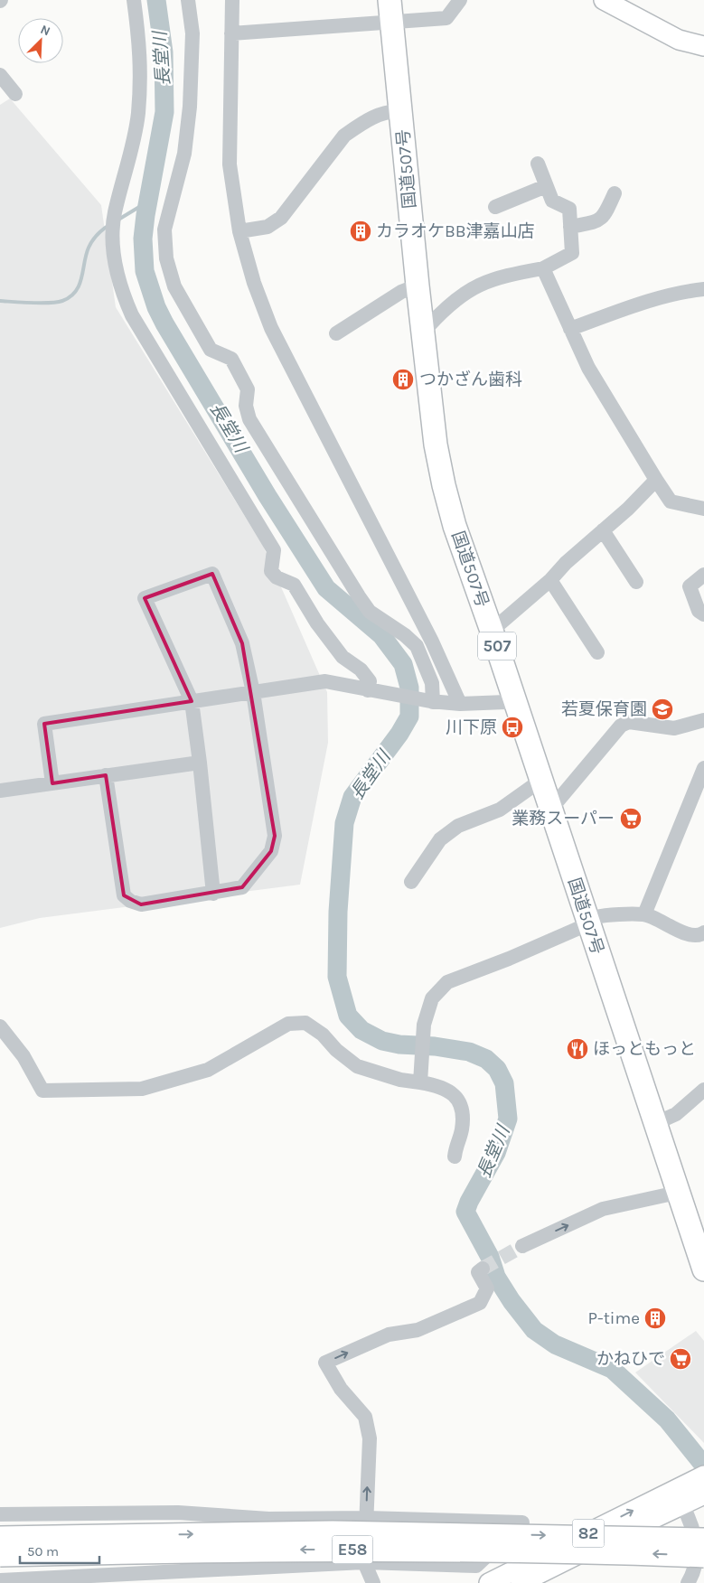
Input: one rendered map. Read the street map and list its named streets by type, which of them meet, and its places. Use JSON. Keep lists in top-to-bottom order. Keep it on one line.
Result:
{"streets":{"highway":["国道507号","507","E58"],"main road":["82"]},"water":["長堂川"],"places":{"building":["カラオケBB津嘉山店","つかざん歯科","P-time"],"school or university":["若夏保育園"],"bus stop":["川下原"],"supermarket":["業務スーパー","かねひで"],"restaurant":["ほっともっと"]},"scale_bar":"50 m","north":"top right"}
